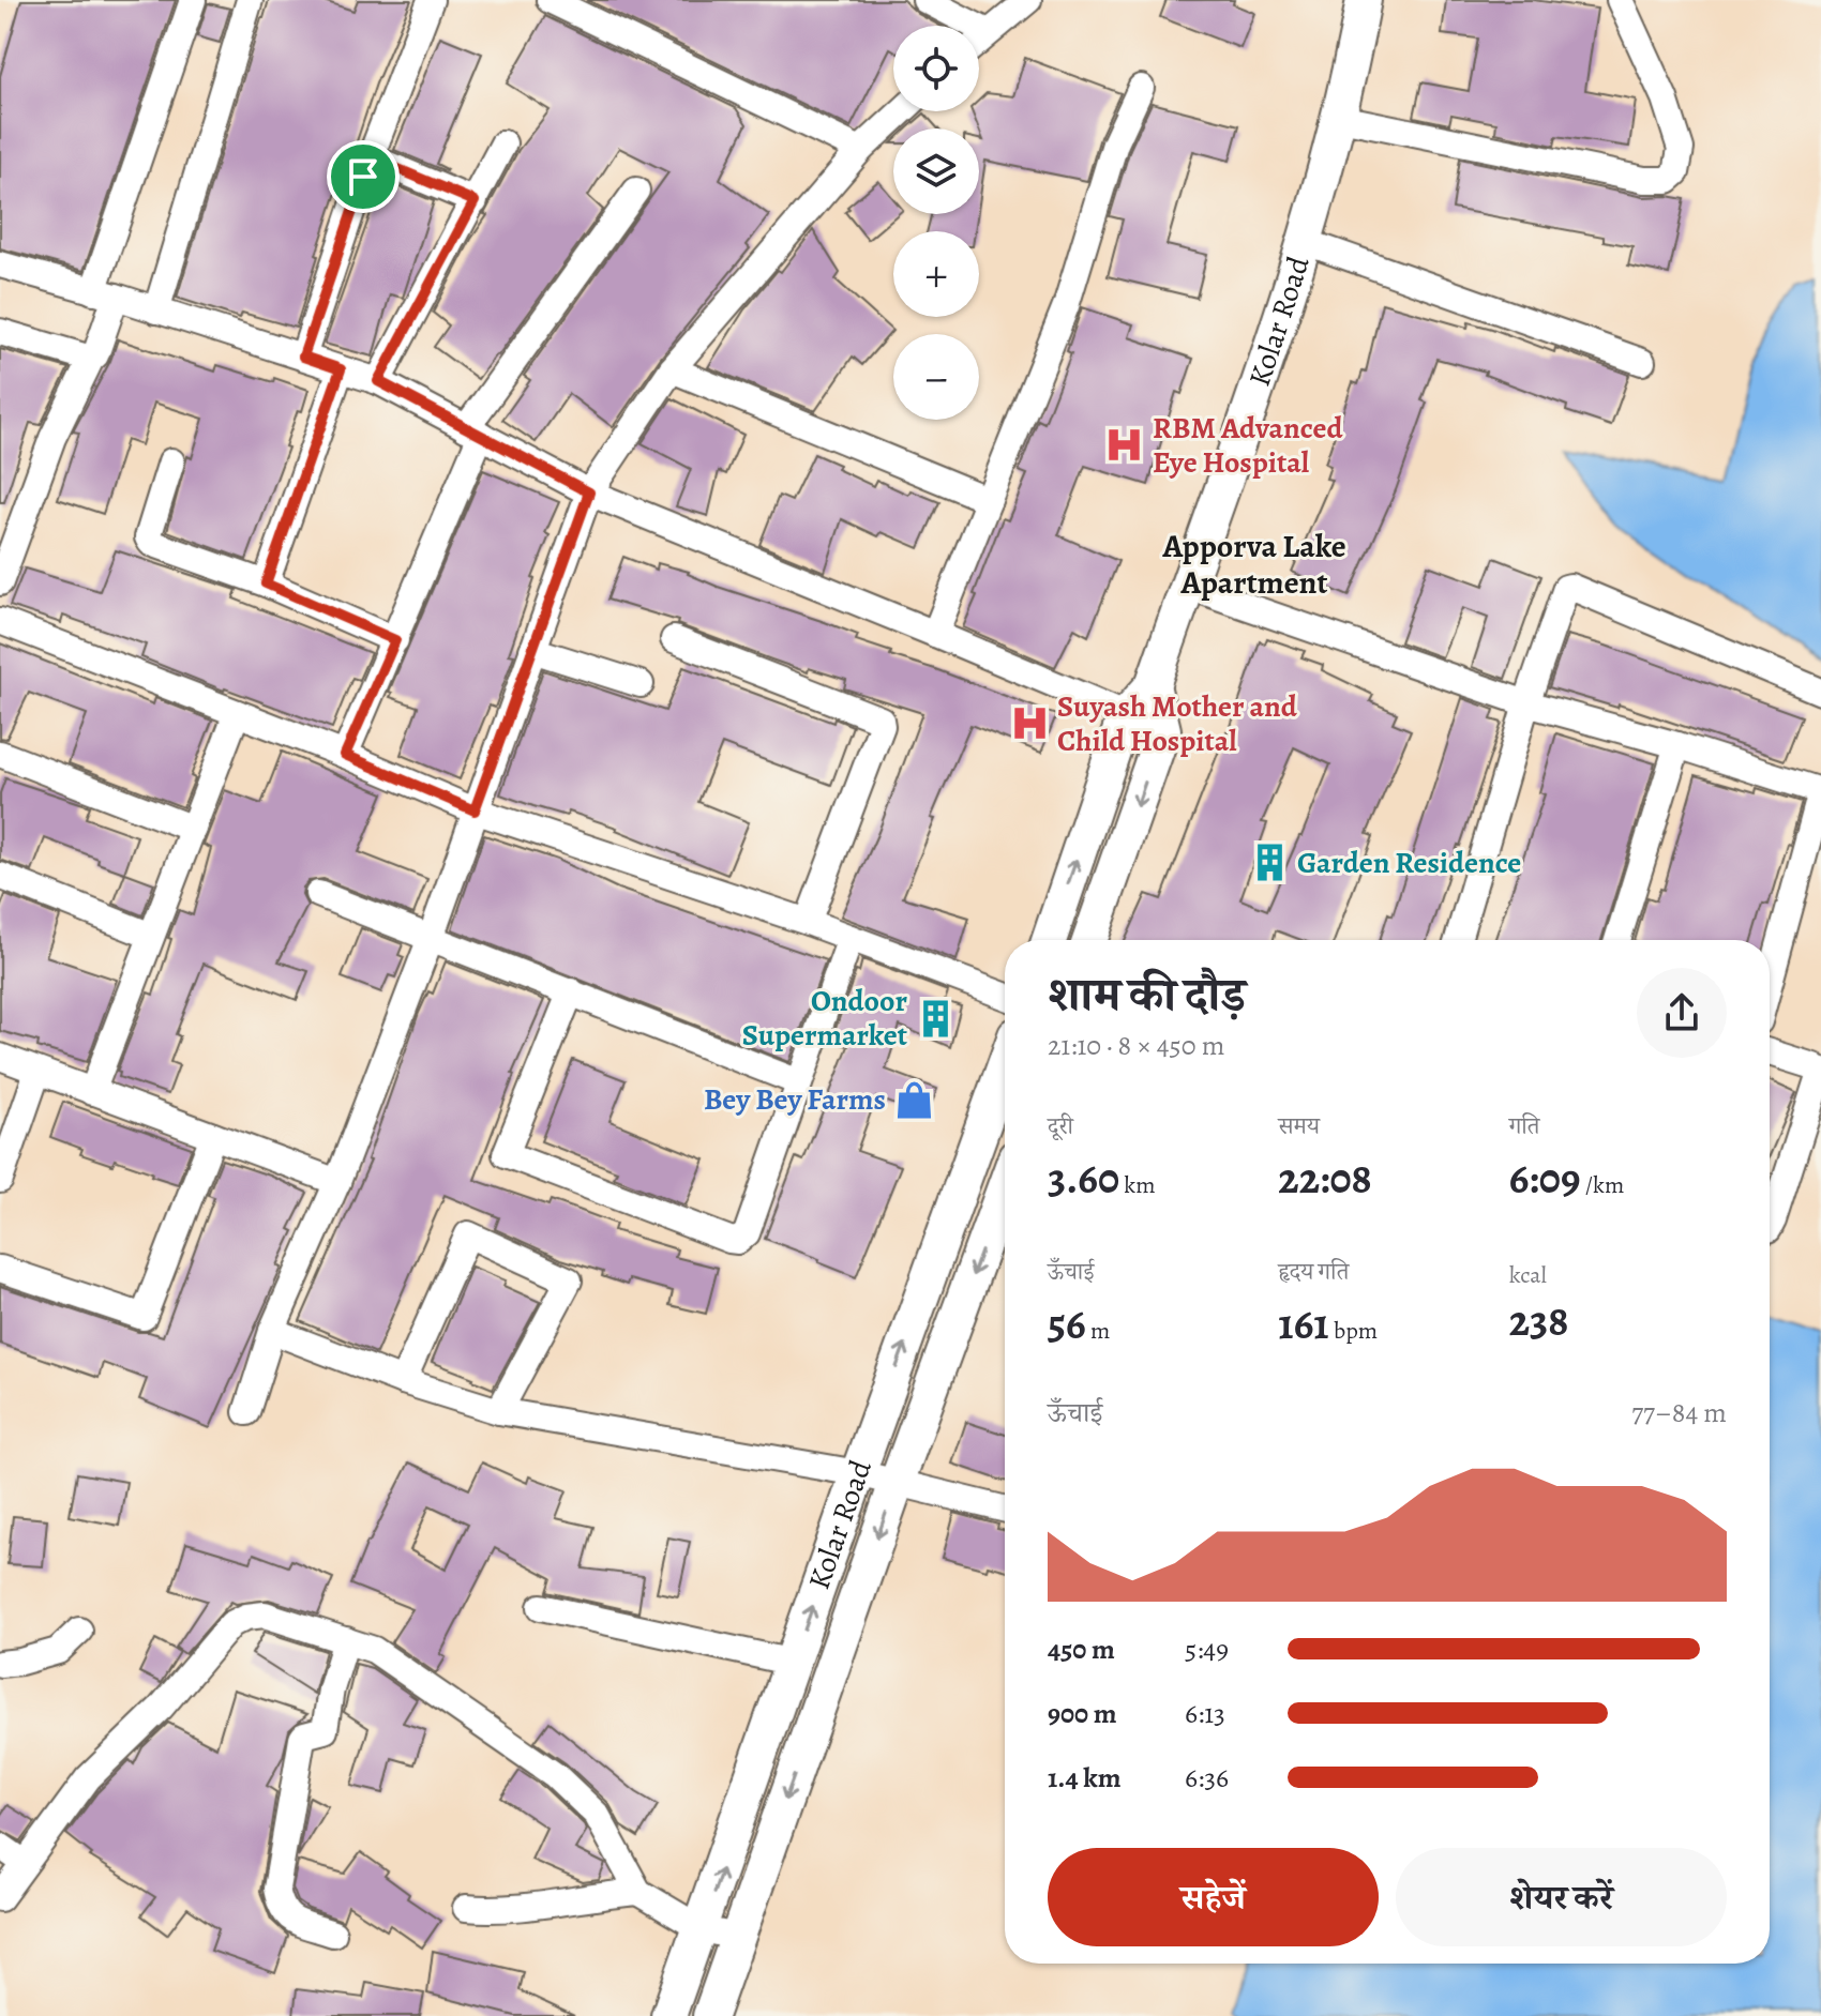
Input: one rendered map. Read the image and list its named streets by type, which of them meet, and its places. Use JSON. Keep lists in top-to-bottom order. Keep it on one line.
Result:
{"streets":{"main road":["Kolar Road"]},"districts":["Apporva Lake Apartment"],"places":{"hospital":["RBM Advanced Eye Hospital","Suyash Mother and Child Hospital"],"building":["Garden Residence","Ondoor Supermarket"],"shop":["Bey Bey Farms"]},"page":{"map_buttons":["+","−"],"heading":["शाम की दौड़","21:10 · 8 × 450 m"],"stats":[["दूरी","3.60 km"],["समय","22:08"],["गति","6:09 /km"],["ऊँचाई","56 m"],["हृदय गति","161 bpm"],["kcal","238"]],"chart":["ऊँचाई","77–84 m"],"list":[{"name":"450 m","note":"5:49"},{"name":"900 m","note":"6:13"},{"name":"1.4 km","note":"6:36"}],"buttons":["सहेजें","शेयर करें"]}}
